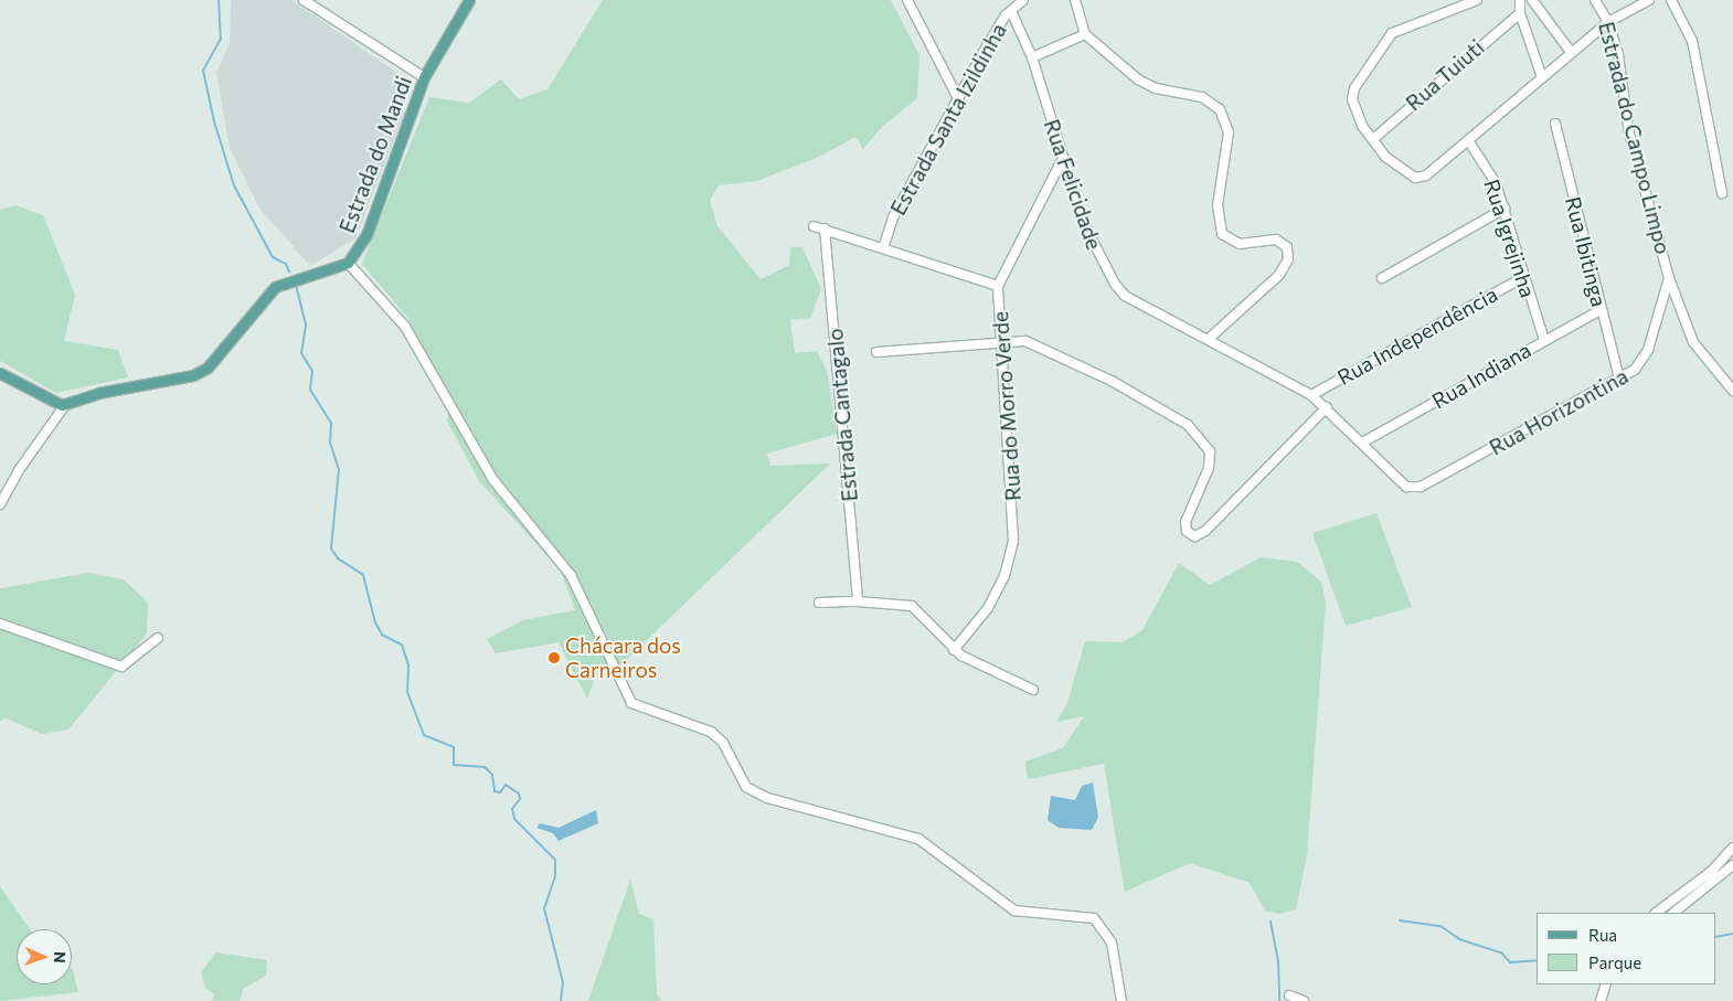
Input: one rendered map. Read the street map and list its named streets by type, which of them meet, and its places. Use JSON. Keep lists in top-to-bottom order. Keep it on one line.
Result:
{"streets":{"main road":["Estrada do Mandi"],"street":["Rua Tuiuti","Estrada Santa Izildinha","Estrada do Campo Limpo","Rua Felicidade","Rua Igrejinha","Rua Ibitinga","Rua Independência","Rua Indiana","Rua do Morro Verde","Rua Horizontina","Estrada Cantagalo"]},"crossings":[["Estrada Santa Izildinha","Rua Felicidade"],["Estrada do Campo Limpo","Rua Horizontina"],["Rua Felicidade","Rua Independência"],["Rua Felicidade","Rua Indiana"],["Rua Felicidade","Rua do Morro Verde"],["Rua Felicidade","Rua Horizontina"],["Rua Igrejinha","Rua Independência"],["Rua Igrejinha","Rua Indiana"],["Rua Ibitinga","Rua Indiana"],["Rua Ibitinga","Rua Horizontina"]],"places":["Chácara dos Carneiros"],"legend":["Rua","Parque"],"north":"right"}
